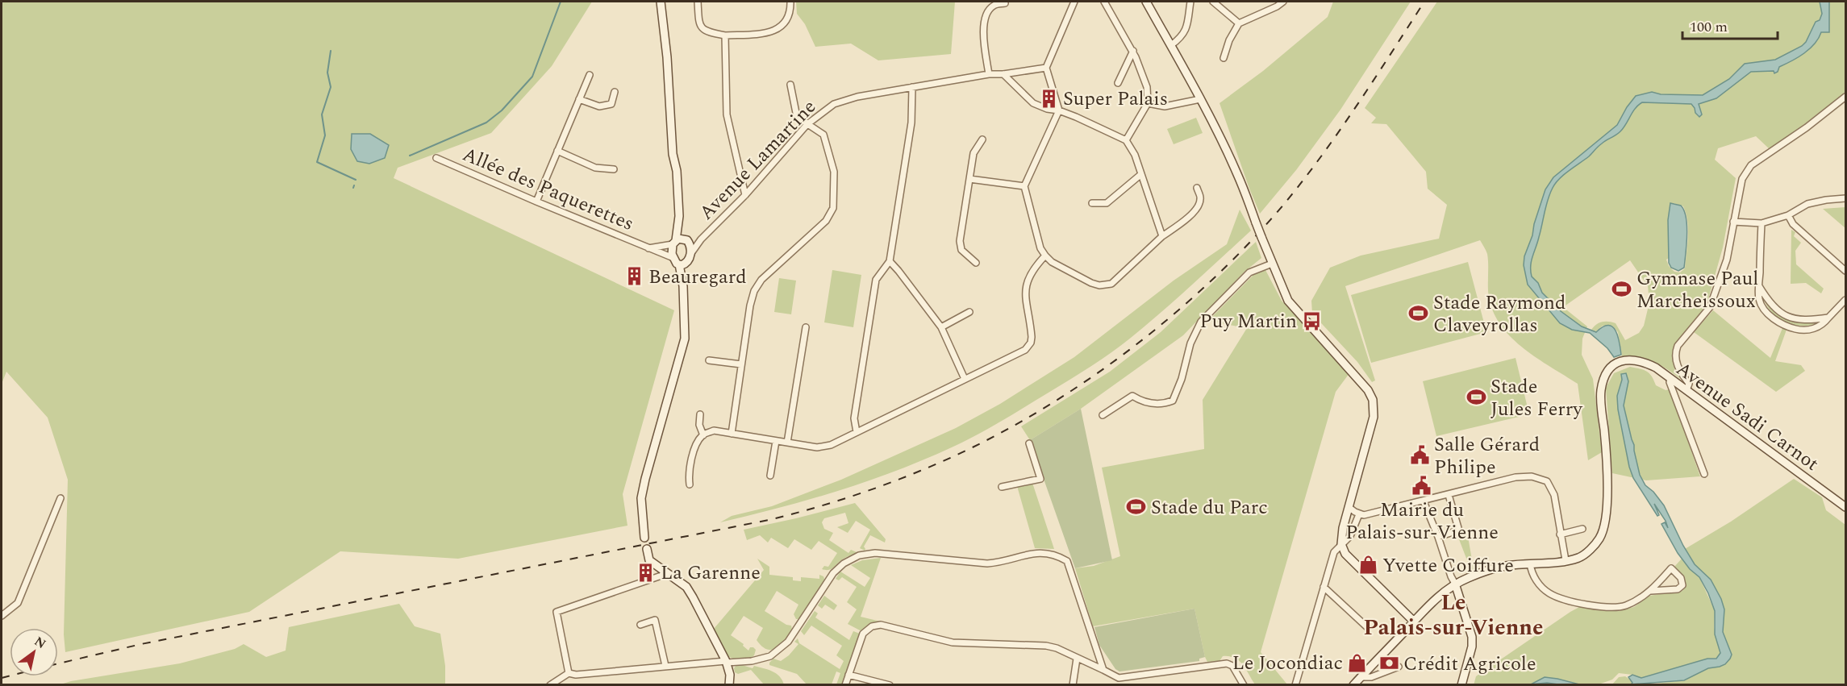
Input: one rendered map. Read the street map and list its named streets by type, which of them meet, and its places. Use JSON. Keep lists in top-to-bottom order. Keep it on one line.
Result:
{"streets":{"street":["Avenue Lamartine","Allée des Paquerettes","Avenue Sadi Carnot"]},"crossings":[["Avenue Lamartine","Allée des Paquerettes"]],"districts":["Le Palais-sur-Vienne"],"places":{"building":["Super Palais","Beauregard","La Garenne"],"sports":["Gymnase Paul Marcheissoux","Stade Raymond Claveyrollas","Stade Jules Ferry","Stade du Parc"],"bus stop":["Puy Martin"],"public building":["Salle Gérard Philipe","Mairie du Palais-sur-Vienne"],"shop":["Yvette Coiffure","Le Jocondiac"],"bank":["Crédit Agricole"]},"scale_bar":"100 m","north":"top right"}
